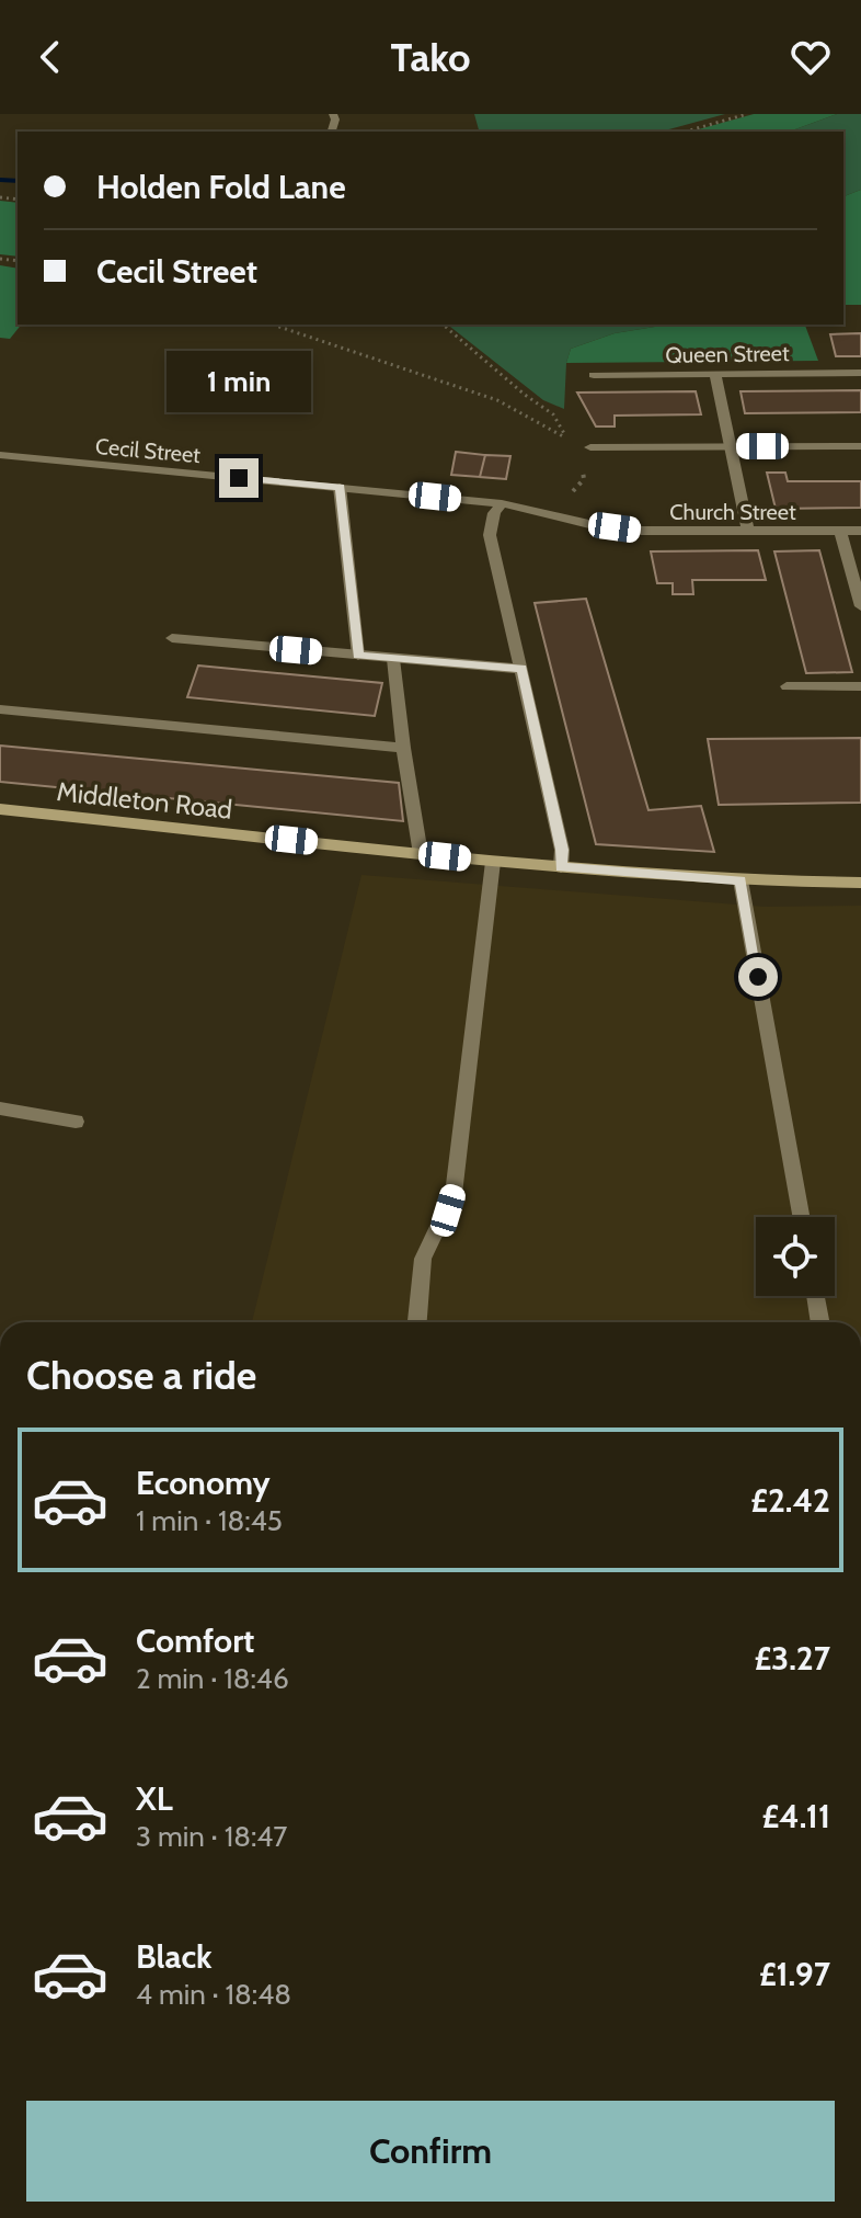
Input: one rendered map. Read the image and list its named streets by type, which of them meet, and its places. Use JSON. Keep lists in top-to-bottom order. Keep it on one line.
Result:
{"streets":{"main road":["Middleton Road"],"street":["Queen Street","Cecil Street","Church Street"]},"crossings":[["Cecil Street","Church Street"]],"page":{"header":"Tako","banner":["Holden Fold Lane","Cecil Street"],"bubble":"1 min","heading":"Choose a ride","list":[{"name":"Economy","note":"1 min · 18:45","value":"£2.42"},{"name":"Comfort","note":"2 min · 18:46","value":"£3.27"},{"name":"XL","note":"3 min · 18:47","value":"£4.11"},{"name":"Black","note":"4 min · 18:48","value":"£1.97"}],"buttons":"Confirm"}}
